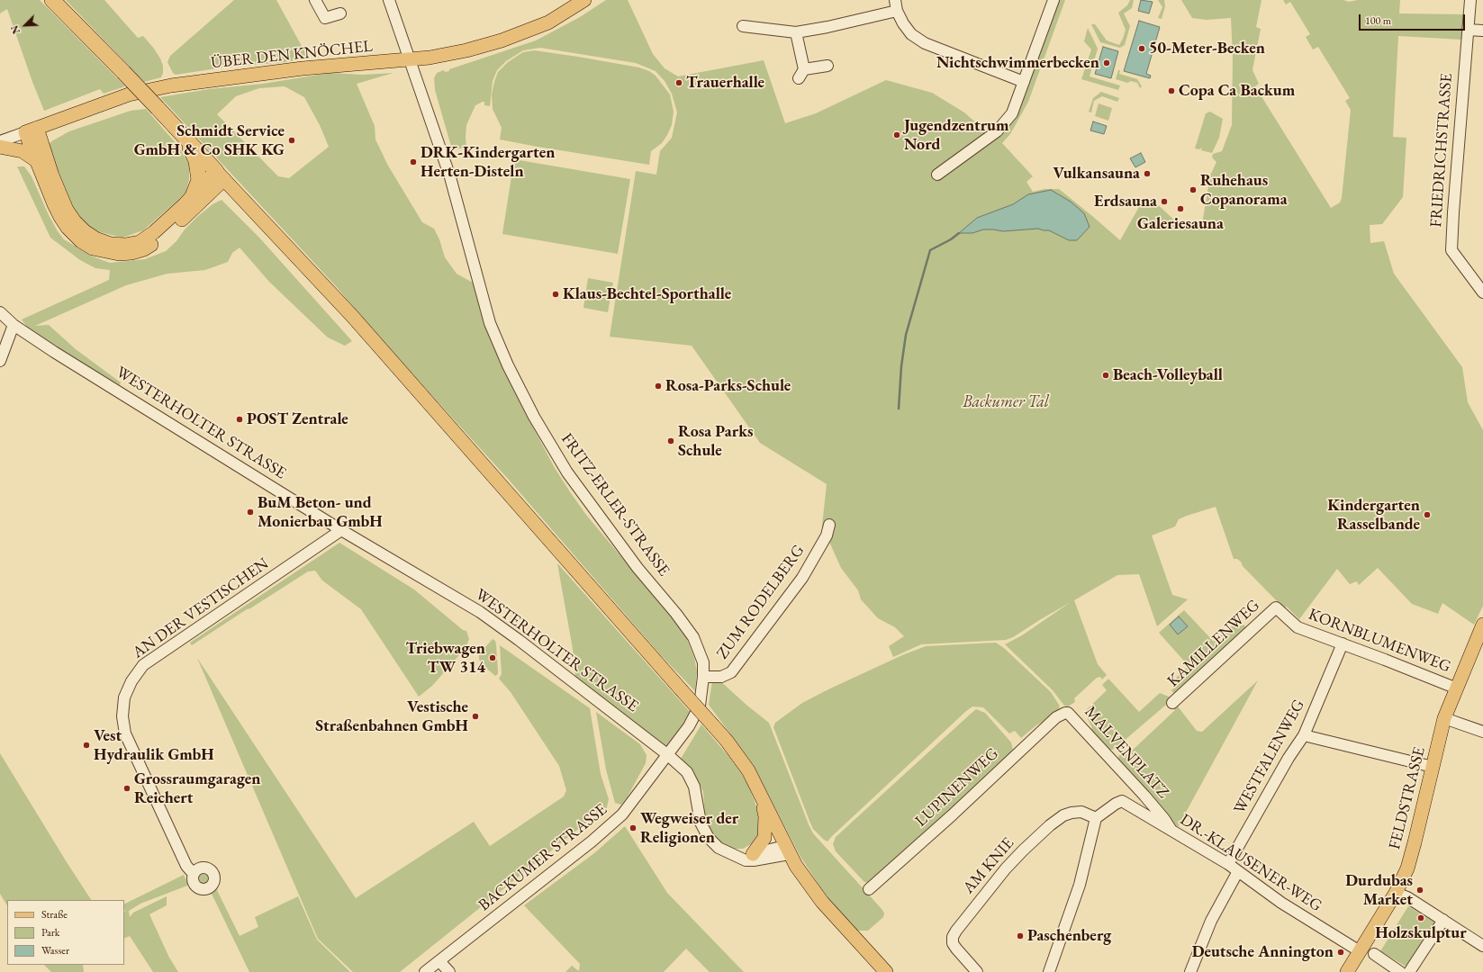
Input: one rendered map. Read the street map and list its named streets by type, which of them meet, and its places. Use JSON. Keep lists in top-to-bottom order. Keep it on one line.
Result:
{"streets":{"main road":["ÜBER DEN KNÖCHEL","FELDSTRASSE"],"street":["FRIEDRICHSTRASSE","WESTERHOLTER STRASSE","FRITZ-ERLER-STRASSE","ZUM RODELBERG","AN DER VESTISCHEN","KORNBLUMENWEG","KAMILLENWEG","MALVENPLATZ","WESTFALENWEG","LUPINENWEG","BACKUMER STRASSE","DR.-KLAUSENER-WEG","AM KNIE"]},"crossings":[["ÜBER DEN KNÖCHEL","FRITZ-ERLER-STRASSE"],["WESTERHOLTER STRASSE","FRITZ-ERLER-STRASSE"],["WESTERHOLTER STRASSE","AN DER VESTISCHEN"],["WESTERHOLTER STRASSE","BACKUMER STRASSE"],["FRITZ-ERLER-STRASSE","ZUM RODELBERG"],["FRITZ-ERLER-STRASSE","BACKUMER STRASSE"],["KORNBLUMENWEG","KAMILLENWEG"],["KORNBLUMENWEG","WESTFALENWEG"],["KORNBLUMENWEG","FELDSTRASSE"],["MALVENPLATZ","LUPINENWEG"],["MALVENPLATZ","DR.-KLAUSENER-WEG"],["WESTFALENWEG","DR.-KLAUSENER-WEG"],["FELDSTRASSE","DR.-KLAUSENER-WEG"],["DR.-KLAUSENER-WEG","AM KNIE"]],"parks":["Backumer Tal"],"places":["50-Meter-Becken","Nichtschwimmerbecken","Trauerhalle","Copa Ca Backum","Jugendzentrum Nord","Schmidt Service GmbH & Co SHK KG","DRK-Kindergarten Herten-Disteln","Vulkansauna","Ruhehaus Copanorama","Erdsauna","Galeriesauna","Klaus-Bechtel-Sporthalle","Beach-Volleyball","Rosa-Parks-Schule","POST Zentrale","Rosa Parks Schule","BuM Beton- und Monierbau GmbH","Kindergarten Rasselbande","Triebwagen TW 314","Vestische Straßenbahnen GmbH","Vest Hydraulik GmbH","Grossraumgaragen Reichert","Wegweiser der Religionen","Durdubas Market","Holzskulptur","Paschenberg","Deutsche Annington"],"legend":["Straße","Park","Wasser"],"scale_bar":"100 m","north":"bottom left"}
